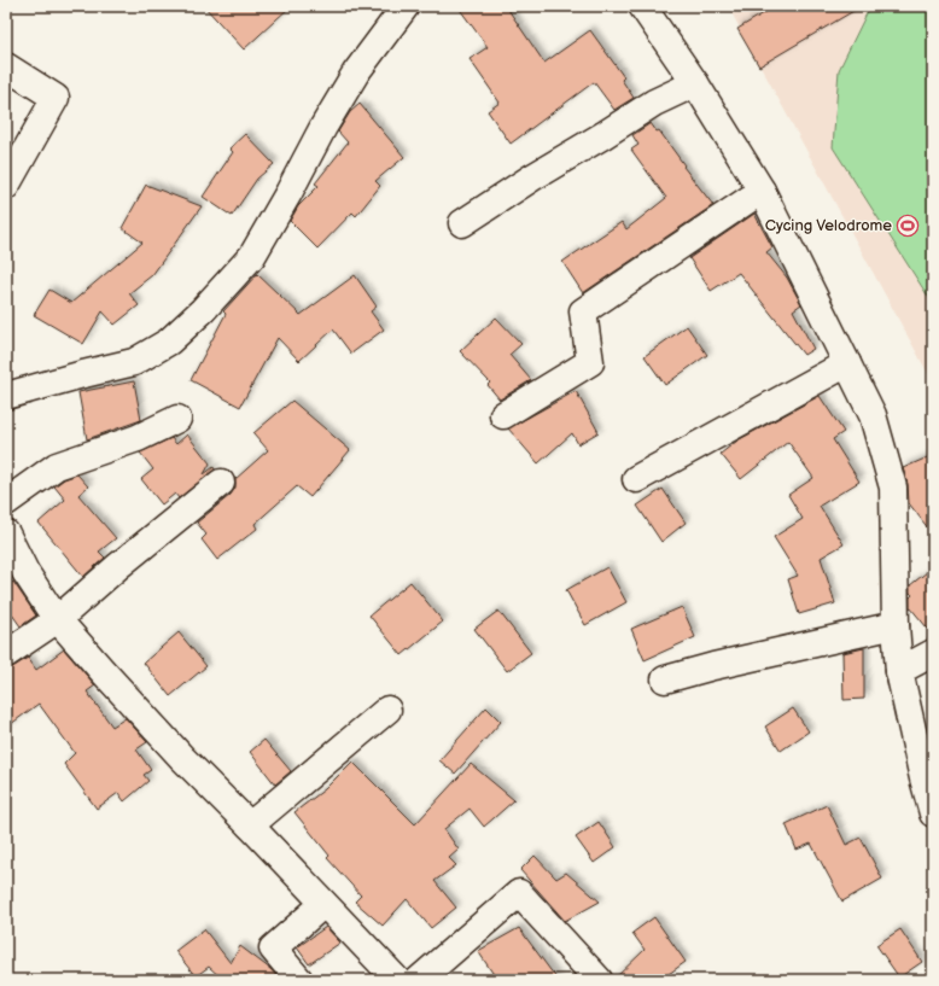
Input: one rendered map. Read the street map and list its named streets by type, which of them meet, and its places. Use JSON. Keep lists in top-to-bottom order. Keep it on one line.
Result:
{"places":{"sports":["Cycing Velodrome"]}}
